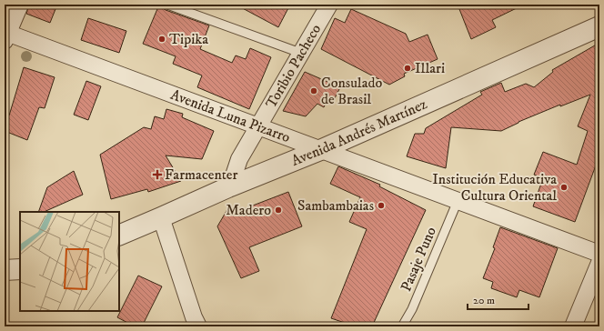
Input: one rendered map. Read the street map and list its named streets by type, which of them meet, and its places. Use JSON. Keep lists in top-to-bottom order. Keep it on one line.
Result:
{"streets":{"street":["Toribio Pacheco","Avenida Luna Pizarro","Avenida Andrés Martínez"],"lane":["Pasaje Puno"]},"crossings":[["Toribio Pacheco","Avenida Luna Pizarro"],["Toribio Pacheco","Avenida Andrés Martínez"],["Avenida Luna Pizarro","Avenida Andrés Martínez"],["Avenida Luna Pizarro","Pasaje Puno"]],"places":{"other":["Tipika","Illari","Consulado de Brasil","Institución Educativa Cultura Oriental","Sambambaias","Madero"],"health":["Farmacenter"]},"scale_bar":"20 m"}
